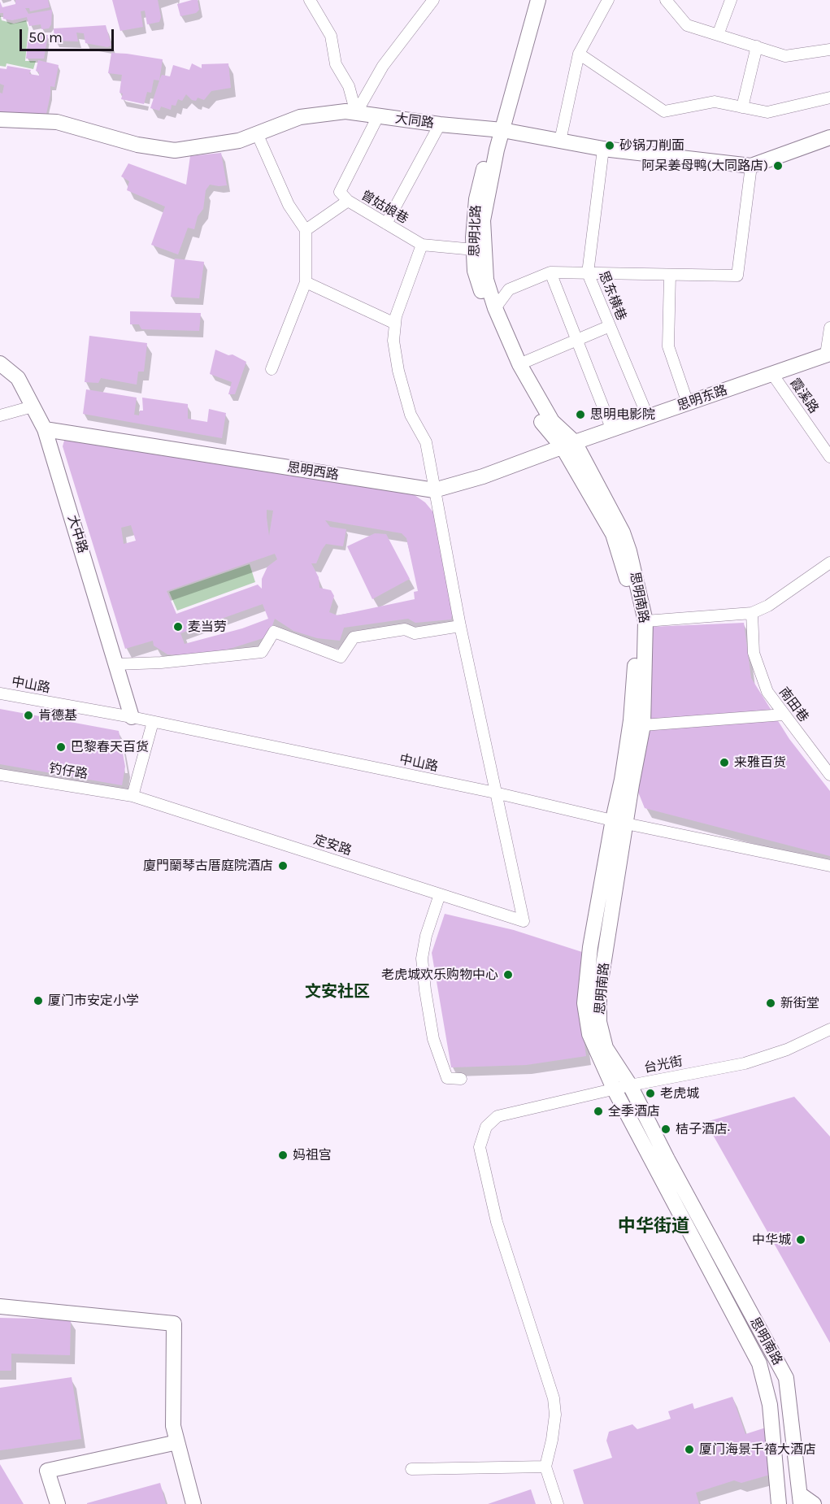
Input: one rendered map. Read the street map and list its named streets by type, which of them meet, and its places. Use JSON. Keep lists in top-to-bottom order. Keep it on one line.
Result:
{"streets":{"main road":["大同路","思明北路","思明东路","思明西路","大中路","思明南路"],"street":["曾姑娘巷","思东横巷","霞溪路","中山路","南田巷","钓仔路","定安路","台光街"]},"crossings":[["大同路","曾姑娘巷"],["大同路","思明北路"],["大同路","思东横巷"],["曾姑娘巷","思明北路"],["思明北路","思明东路"],["思明北路","思明西路"],["思明北路","思明南路"],["思东横巷","思明东路"],["霞溪路","思明东路"],["思明东路","思明西路"],["思明东路","思明南路"],["思明西路","大中路"],["思明西路","思明南路"],["大中路","中山路"],["思明南路","中山路"],["思明南路","台光街"],["中山路","定安路"],["钓仔路","定安路"]],"districts":["文安社区","中华街道"],"places":["砂锅刀削面","阿呆姜母鸭(大同路店)","思明电影院","麦当劳","肯德基","巴黎春天百货","来雅百货","廈門蘭琴古厝庭院酒店","老虎城欢乐购物中心","厦门市安定小学","新街堂","老虎城","全季酒店","桔子酒店·","妈祖宫","中华城","厦门海景千禧大酒店"],"scale_bar":"50 m"}
